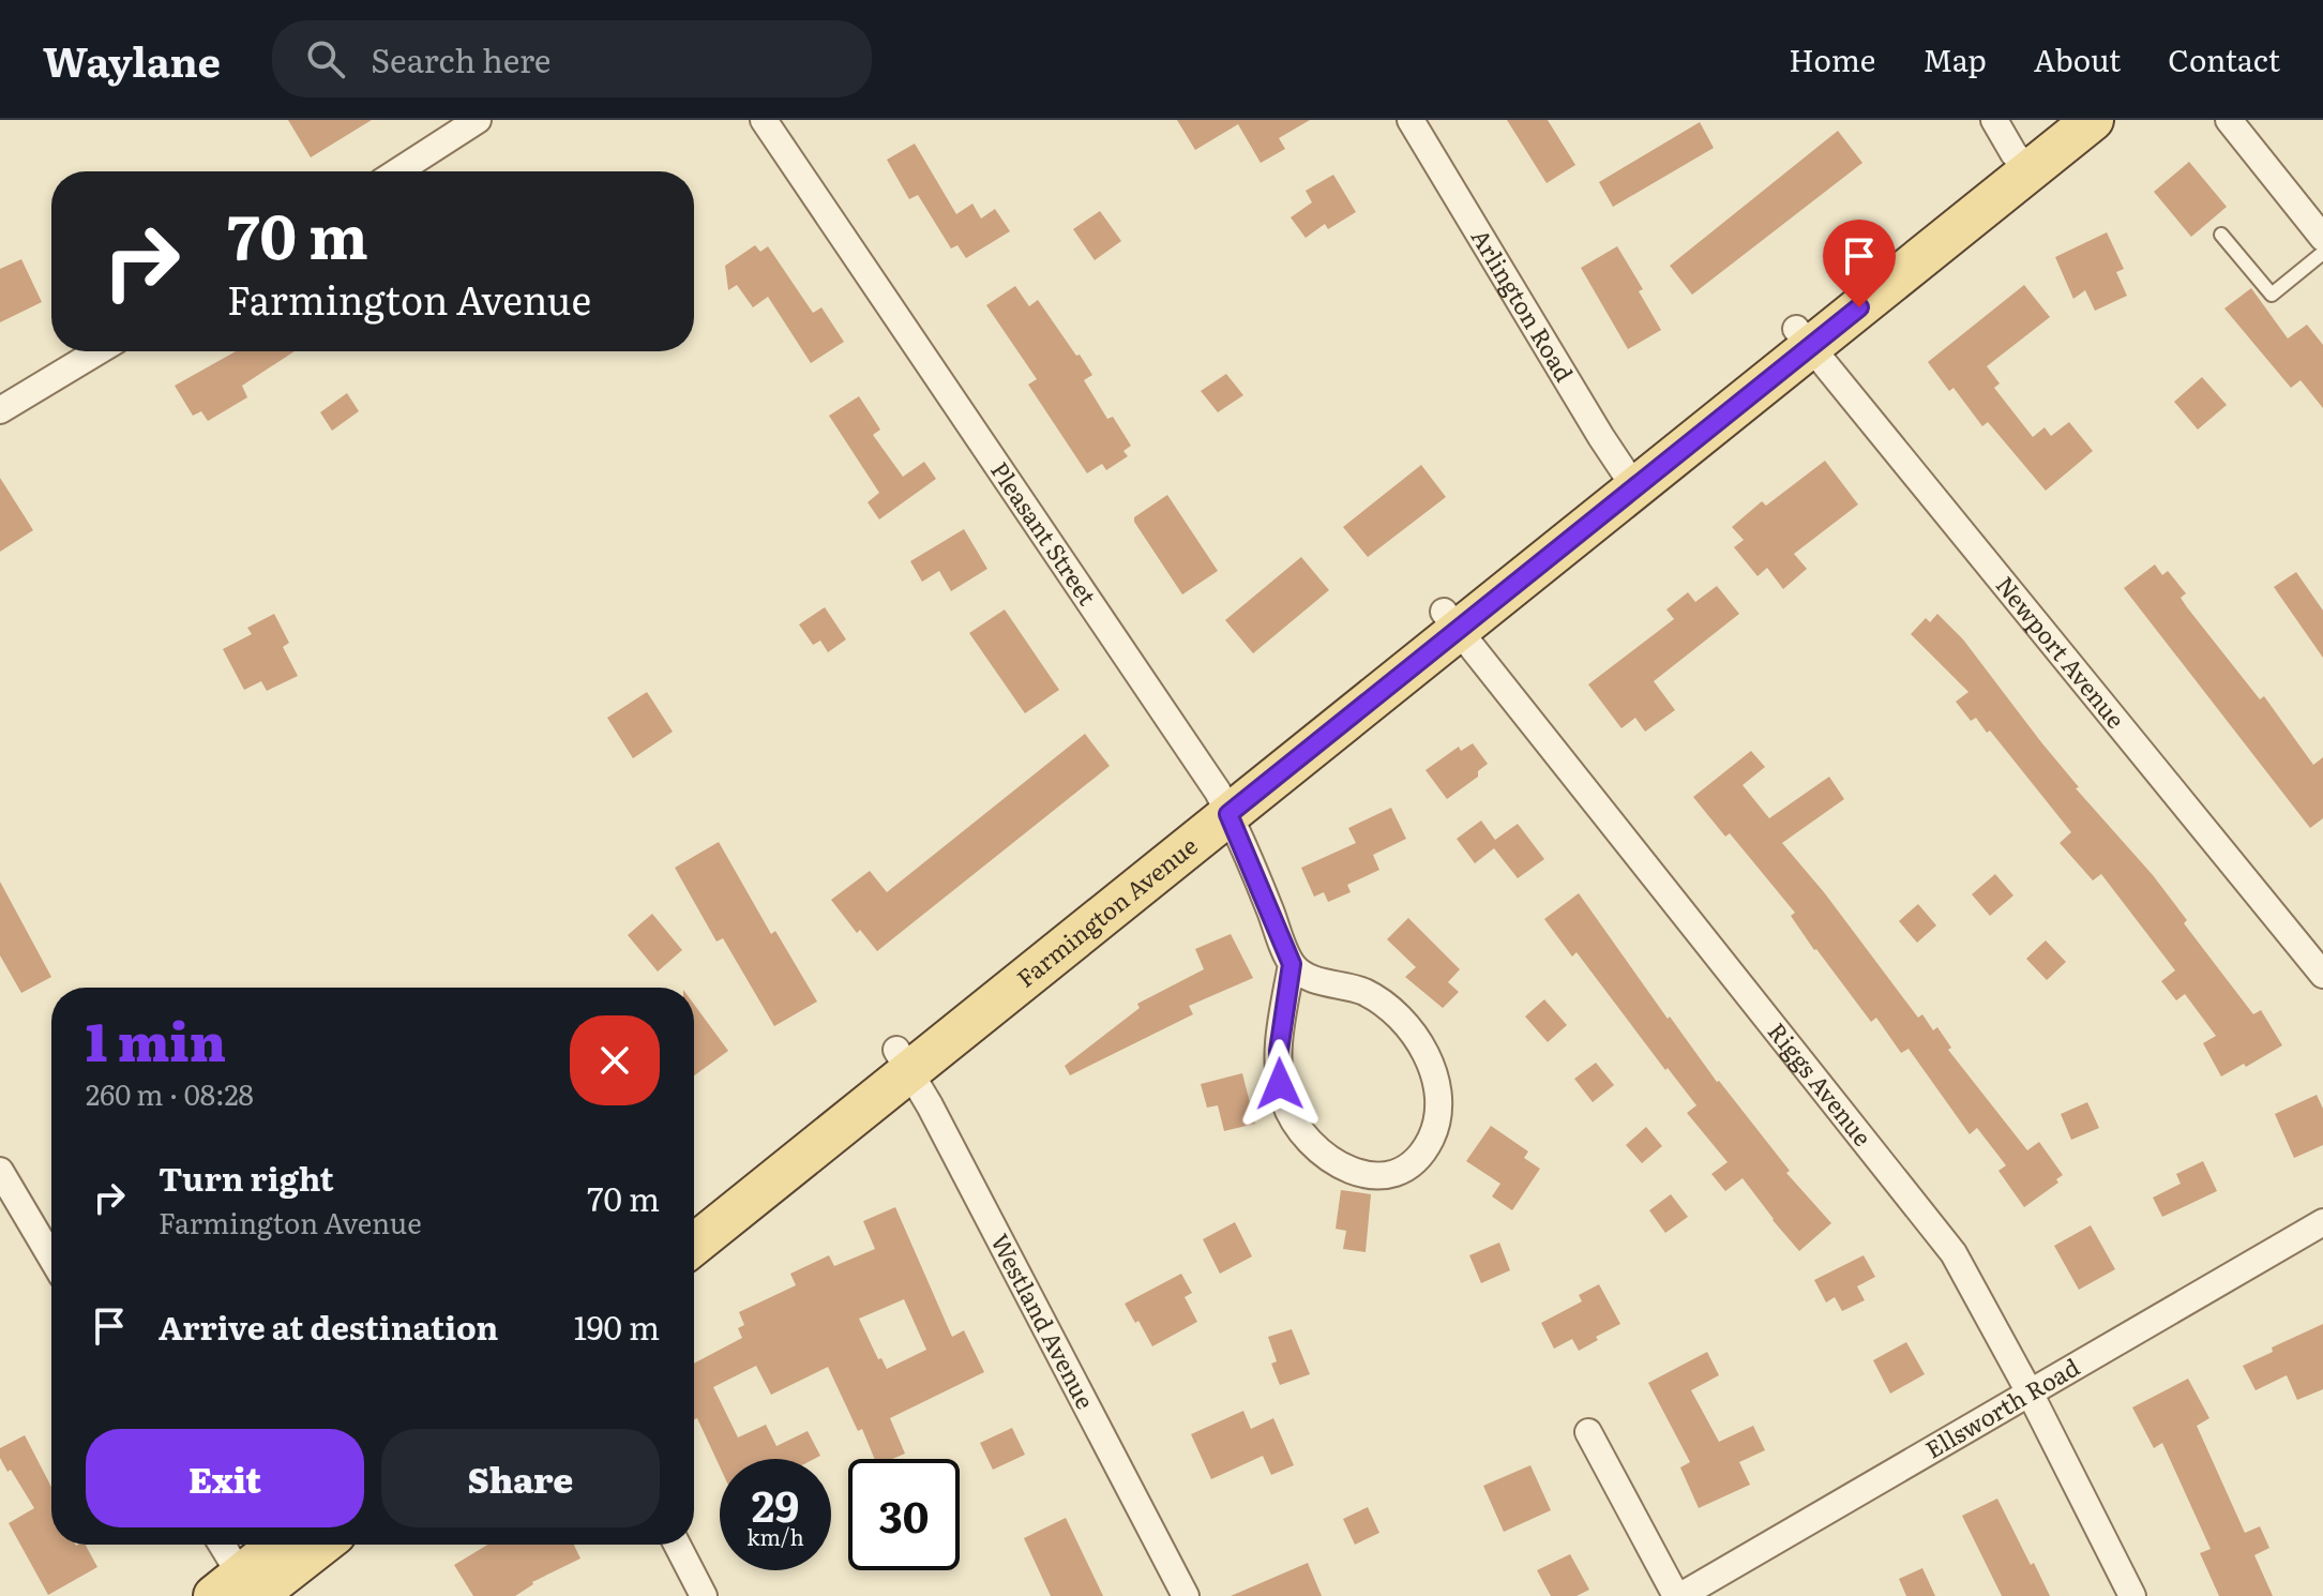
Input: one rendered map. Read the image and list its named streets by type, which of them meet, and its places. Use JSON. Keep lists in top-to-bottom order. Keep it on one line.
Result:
{"streets":{"main road":["Farmington Avenue"],"street":["Arlington Road","Pleasant Street","Newport Avenue","Riggs Avenue","Westland Avenue","Ellsworth Road"]},"crossings":[["Arlington Road","Farmington Avenue"],["Pleasant Street","Farmington Avenue"],["Newport Avenue","Farmington Avenue"],["Farmington Avenue","Riggs Avenue"],["Farmington Avenue","Westland Avenue"],["Riggs Avenue","Ellsworth Road"]],"page":{"header":"Waylane","search":"Search here","nav":["Home","Map","About","Contact"],"turn":["70 m","Farmington Avenue"],"heading":["1 min","260 m · 08:28"],"list":[{"name":"Turn right","note":"Farmington Avenue","value":"70 m"},{"name":"Arrive at destination","value":"190 m"}],"buttons":["Exit","Share"],"speed":"29 km/h","limit":"30"}}
